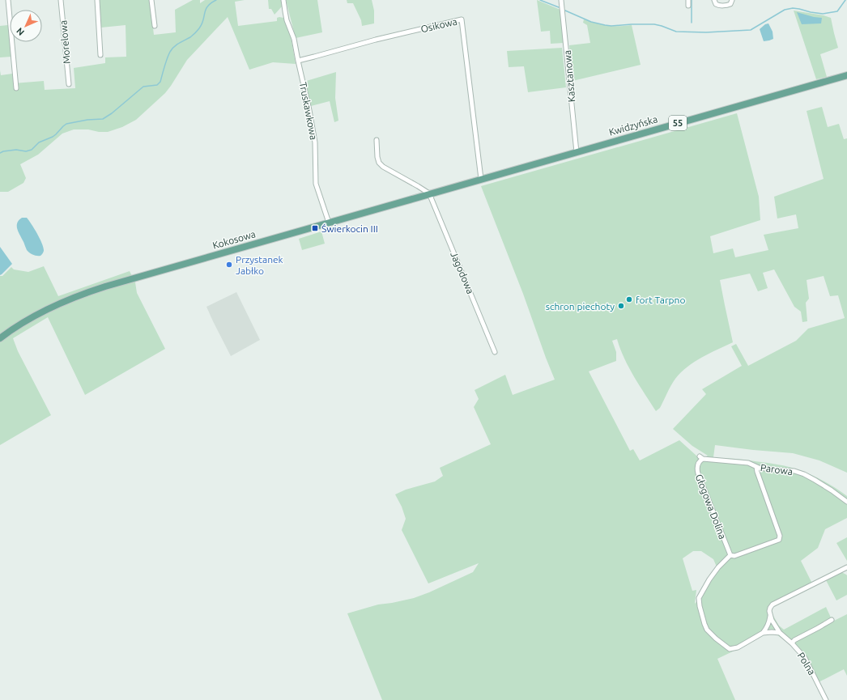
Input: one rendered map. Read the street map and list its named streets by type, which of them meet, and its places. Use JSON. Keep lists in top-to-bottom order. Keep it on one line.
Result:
{"streets":{"main road":["55","Kwidzyńska","Kokosowa"],"street":["Osikowa","Morelowa","Kasztanowa","Truskawkowa","Jagodowa","Parowa","Głogowa Dolina","Polna"]},"crossings":[["Osikowa","Truskawkowa"],["Osikowa","Kwidzyńska"],["Osikowa","Kokosowa"],["Kasztanowa","Kwidzyńska"],["Truskawkowa","Kokosowa"],["Kwidzyńska","Kokosowa"],["Kokosowa","Jagodowa"],["Parowa","Głogowa Dolina"]],"places":{"transit":["Świerkocin III"],"other":["Przystanek Jabłko","fort Tarpno","schron piechoty"]},"north":"bottom left"}
